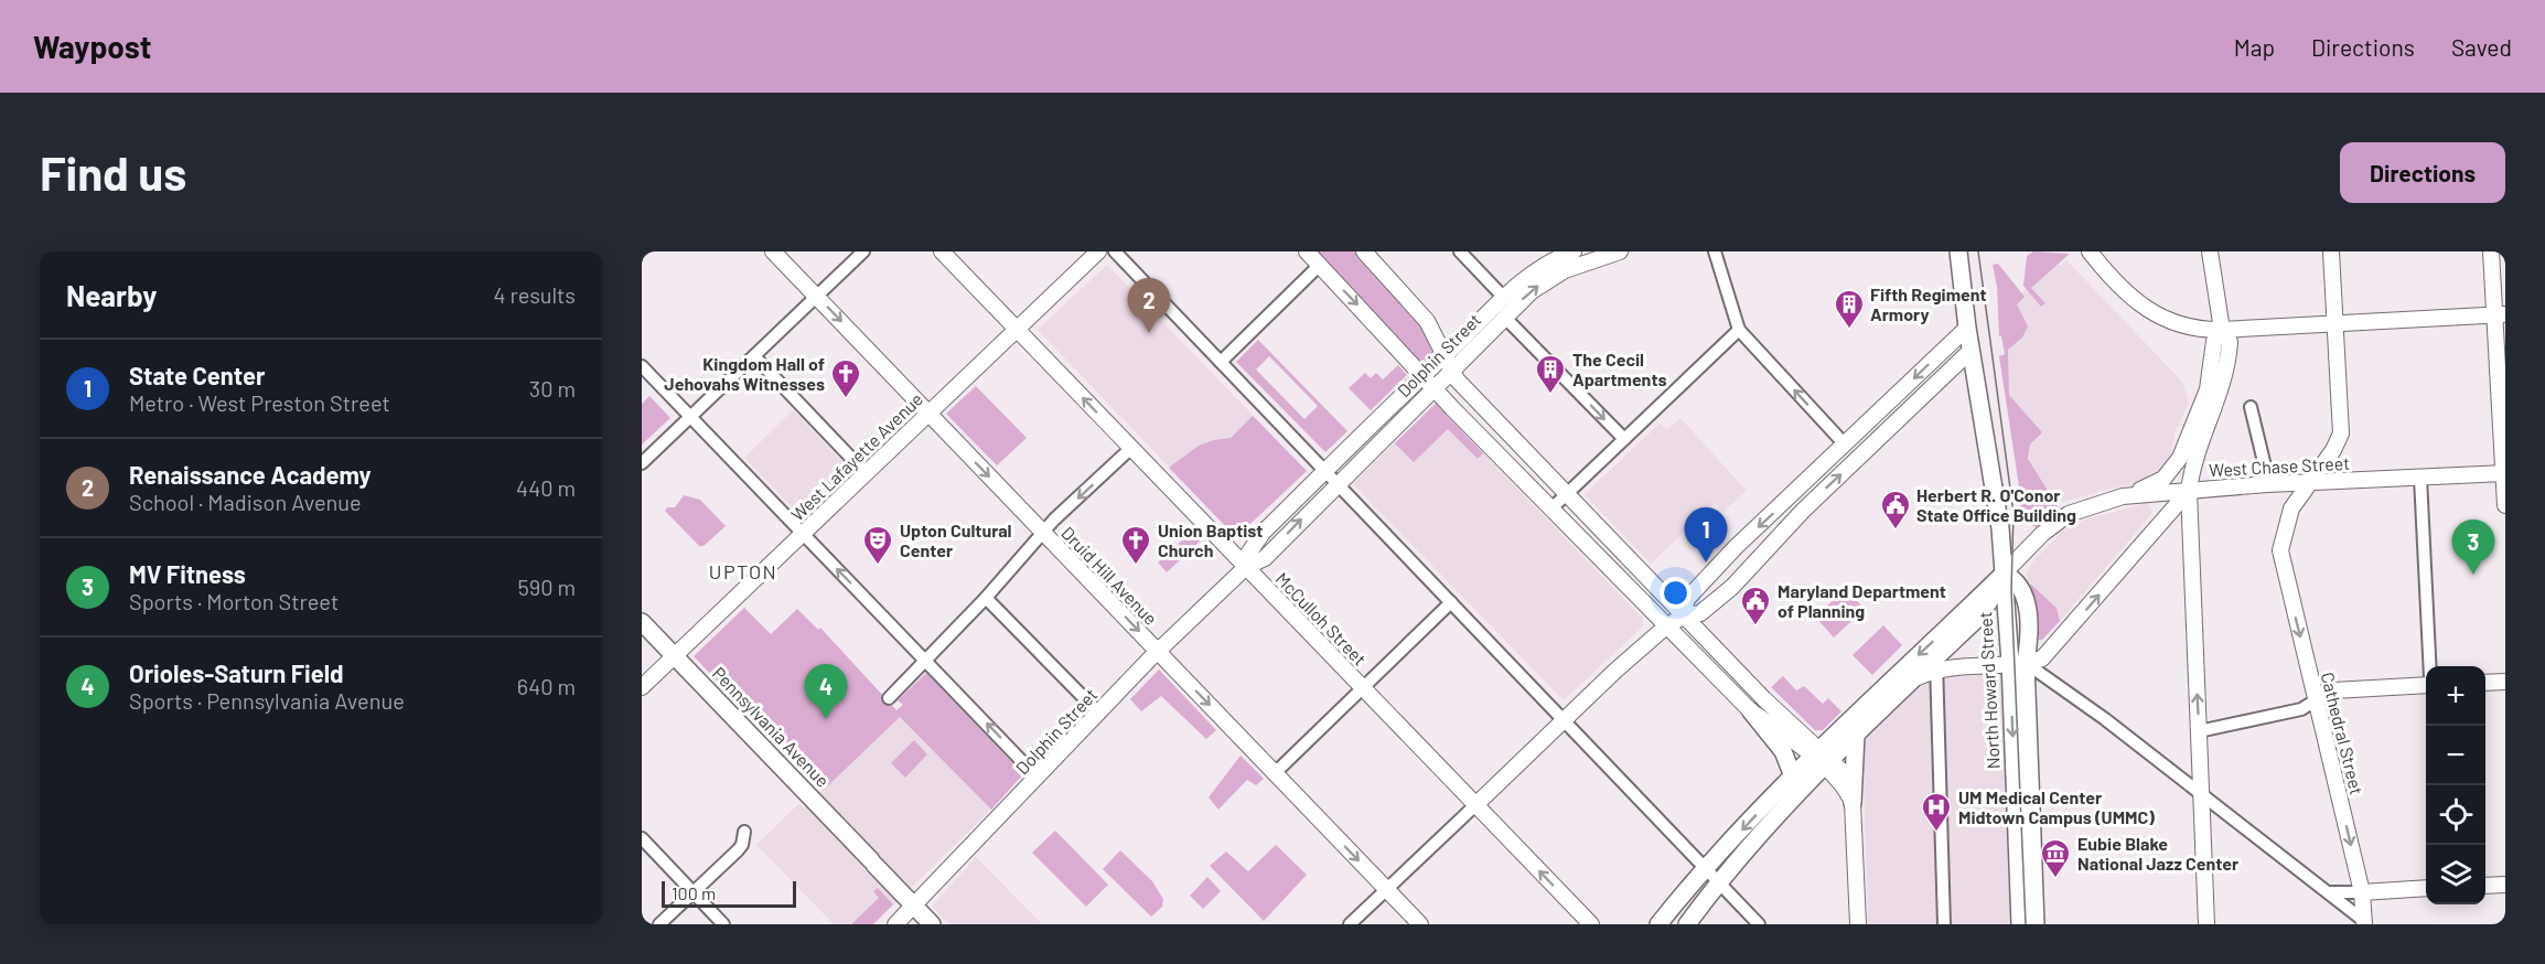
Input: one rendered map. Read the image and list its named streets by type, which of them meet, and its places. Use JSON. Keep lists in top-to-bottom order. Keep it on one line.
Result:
{"streets":{"main road":["Dolphin Street","West Lafayette Avenue","West Chase Street","Druid Hill Avenue","McCulloh Street","North Howard Street","Pennsylvania Avenue","Cathedral Street"]},"crossings":[["Dolphin Street","Druid Hill Avenue"],["Dolphin Street","McCulloh Street"],["Dolphin Street","Pennsylvania Avenue"],["West Lafayette Avenue","Druid Hill Avenue"],["West Lafayette Avenue","McCulloh Street"],["West Lafayette Avenue","Pennsylvania Avenue"],["West Chase Street","North Howard Street"],["West Chase Street","Cathedral Street"]],"one_way":["Druid Hill Avenue","McCulloh Street"],"districts":["UPTON"],"places":{"building":["Fifth Regiment Armory","The Cecil Apartments"],"church":["Kingdom Hall of Jehovahs Witnesses","Union Baptist Church"],"public building":["Herbert R. O'Conor State Office Building","Maryland Department of Planning"],"theatre":["Upton Cultural Center"],"hospital":["UM Medical Center Midtown Campus (UMMC)"],"museum":["Eubie Blake National Jazz Center"]},"scale_bar":"100 m","page":{"header":"Waypost","nav":["Map","Directions","Saved"],"buttons":"Directions","title":"Find us","heading":["Nearby","4 results"],"pins":["2","1","3","4"],"list":[{"mark":"1","name":"State Center","note":"Metro · West Preston Street","value":"30 m"},{"mark":"2","name":"Renaissance Academy","note":"School · Madison Avenue","value":"440 m"},{"mark":"3","name":"MV Fitness","note":"Sports · Morton Street","value":"590 m"},{"mark":"4","name":"Orioles-Saturn Field","note":"Sports · Pennsylvania Avenue","value":"640 m"}],"map_buttons":["+","−"],"scale":"100 m"}}
